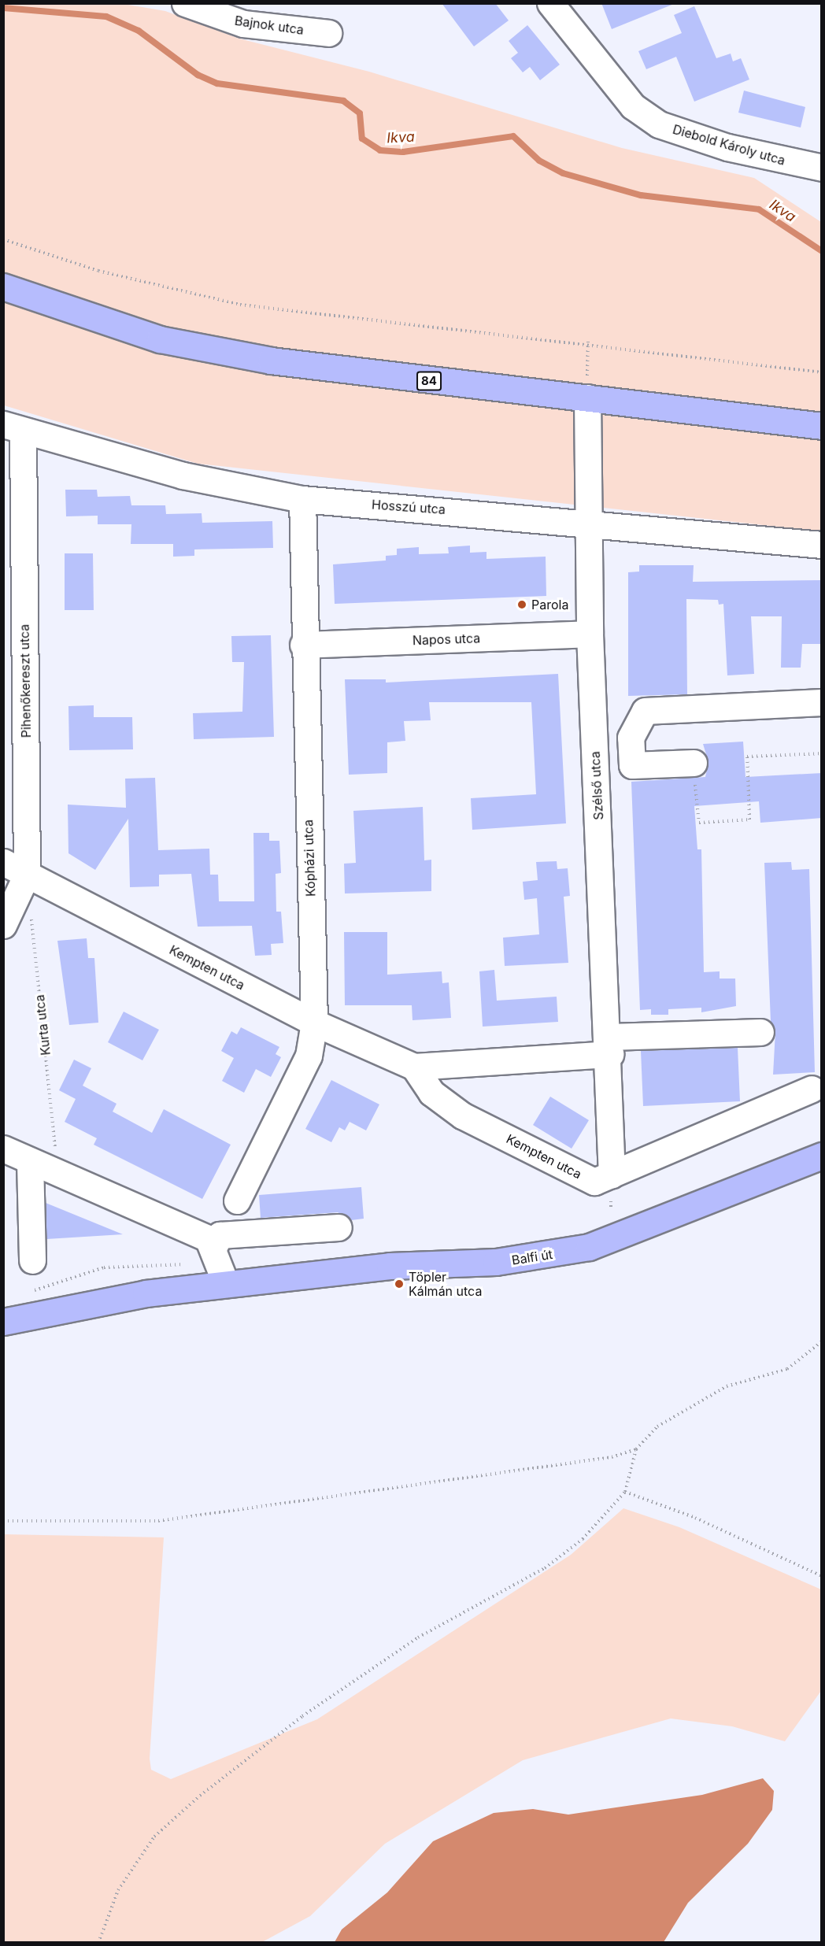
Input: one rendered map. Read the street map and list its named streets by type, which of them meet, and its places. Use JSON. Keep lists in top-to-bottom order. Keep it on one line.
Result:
{"streets":{"main road":["84","Balfi út"],"street":["Bajnok utca","Diebold Károly utca","Hosszú utca","Napos utca","Pihenőkereszt utca","Szélső utca","Kópházi utca","Kempten utca"],"path":["Kurta utca"]},"crossings":[["84","Szélső utca"],["Hosszú utca","Pihenőkereszt utca"],["Hosszú utca","Szélső utca"],["Hosszú utca","Kópházi utca"],["Napos utca","Szélső utca"],["Napos utca","Kópházi utca"],["Pihenőkereszt utca","Kempten utca"],["Szélső utca","Kempten utca"],["Kópházi utca","Kempten utca"]],"water":["Ikva"],"places":["Parola","Töpler Kálmán utca"]}
